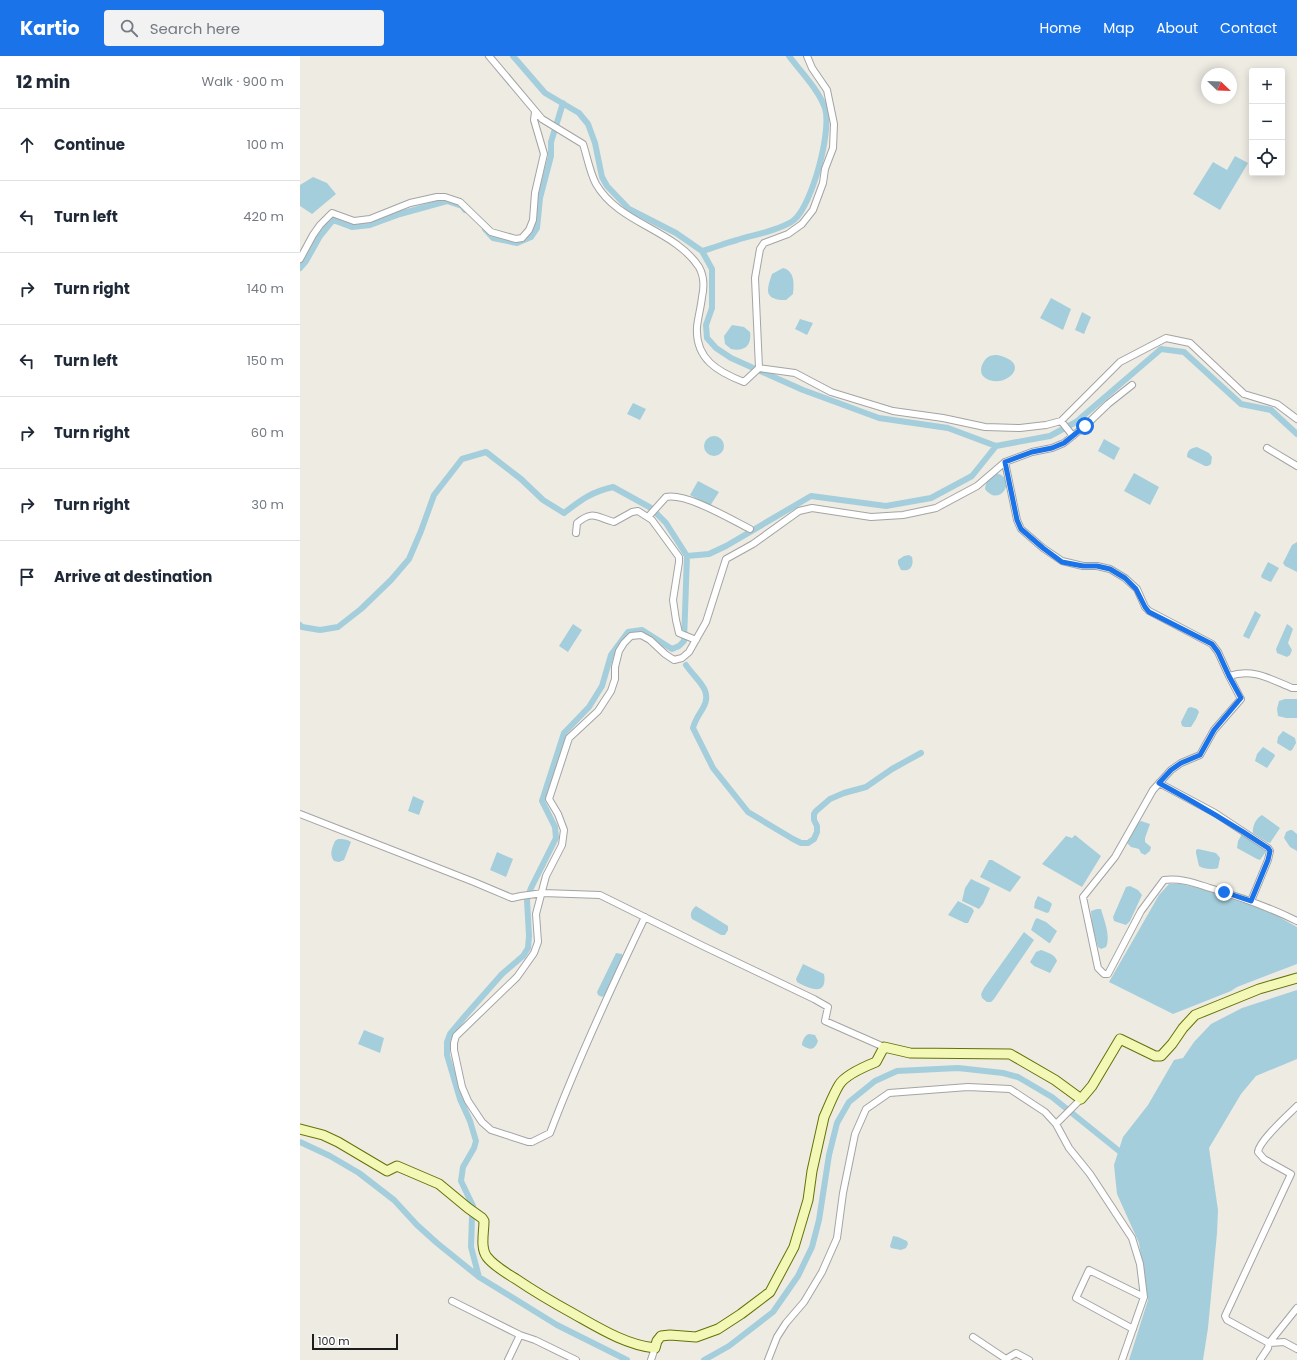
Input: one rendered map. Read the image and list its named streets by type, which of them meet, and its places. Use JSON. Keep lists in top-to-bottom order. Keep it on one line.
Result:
{"scale_bar":"100 m","north":"bottom right","page":{"header":"Kartio","search":"Search here","nav":["Home","Map","About","Contact"],"heading":["12 min","Walk · 900 m"],"map_buttons":["+","−"],"list":[["Continue","100 m"],["Turn left","420 m"],["Turn right","140 m"],["Turn left","150 m"],["Turn right","60 m"],["Turn right","30 m"],"Arrive at destination"],"scale":"100 m"}}
